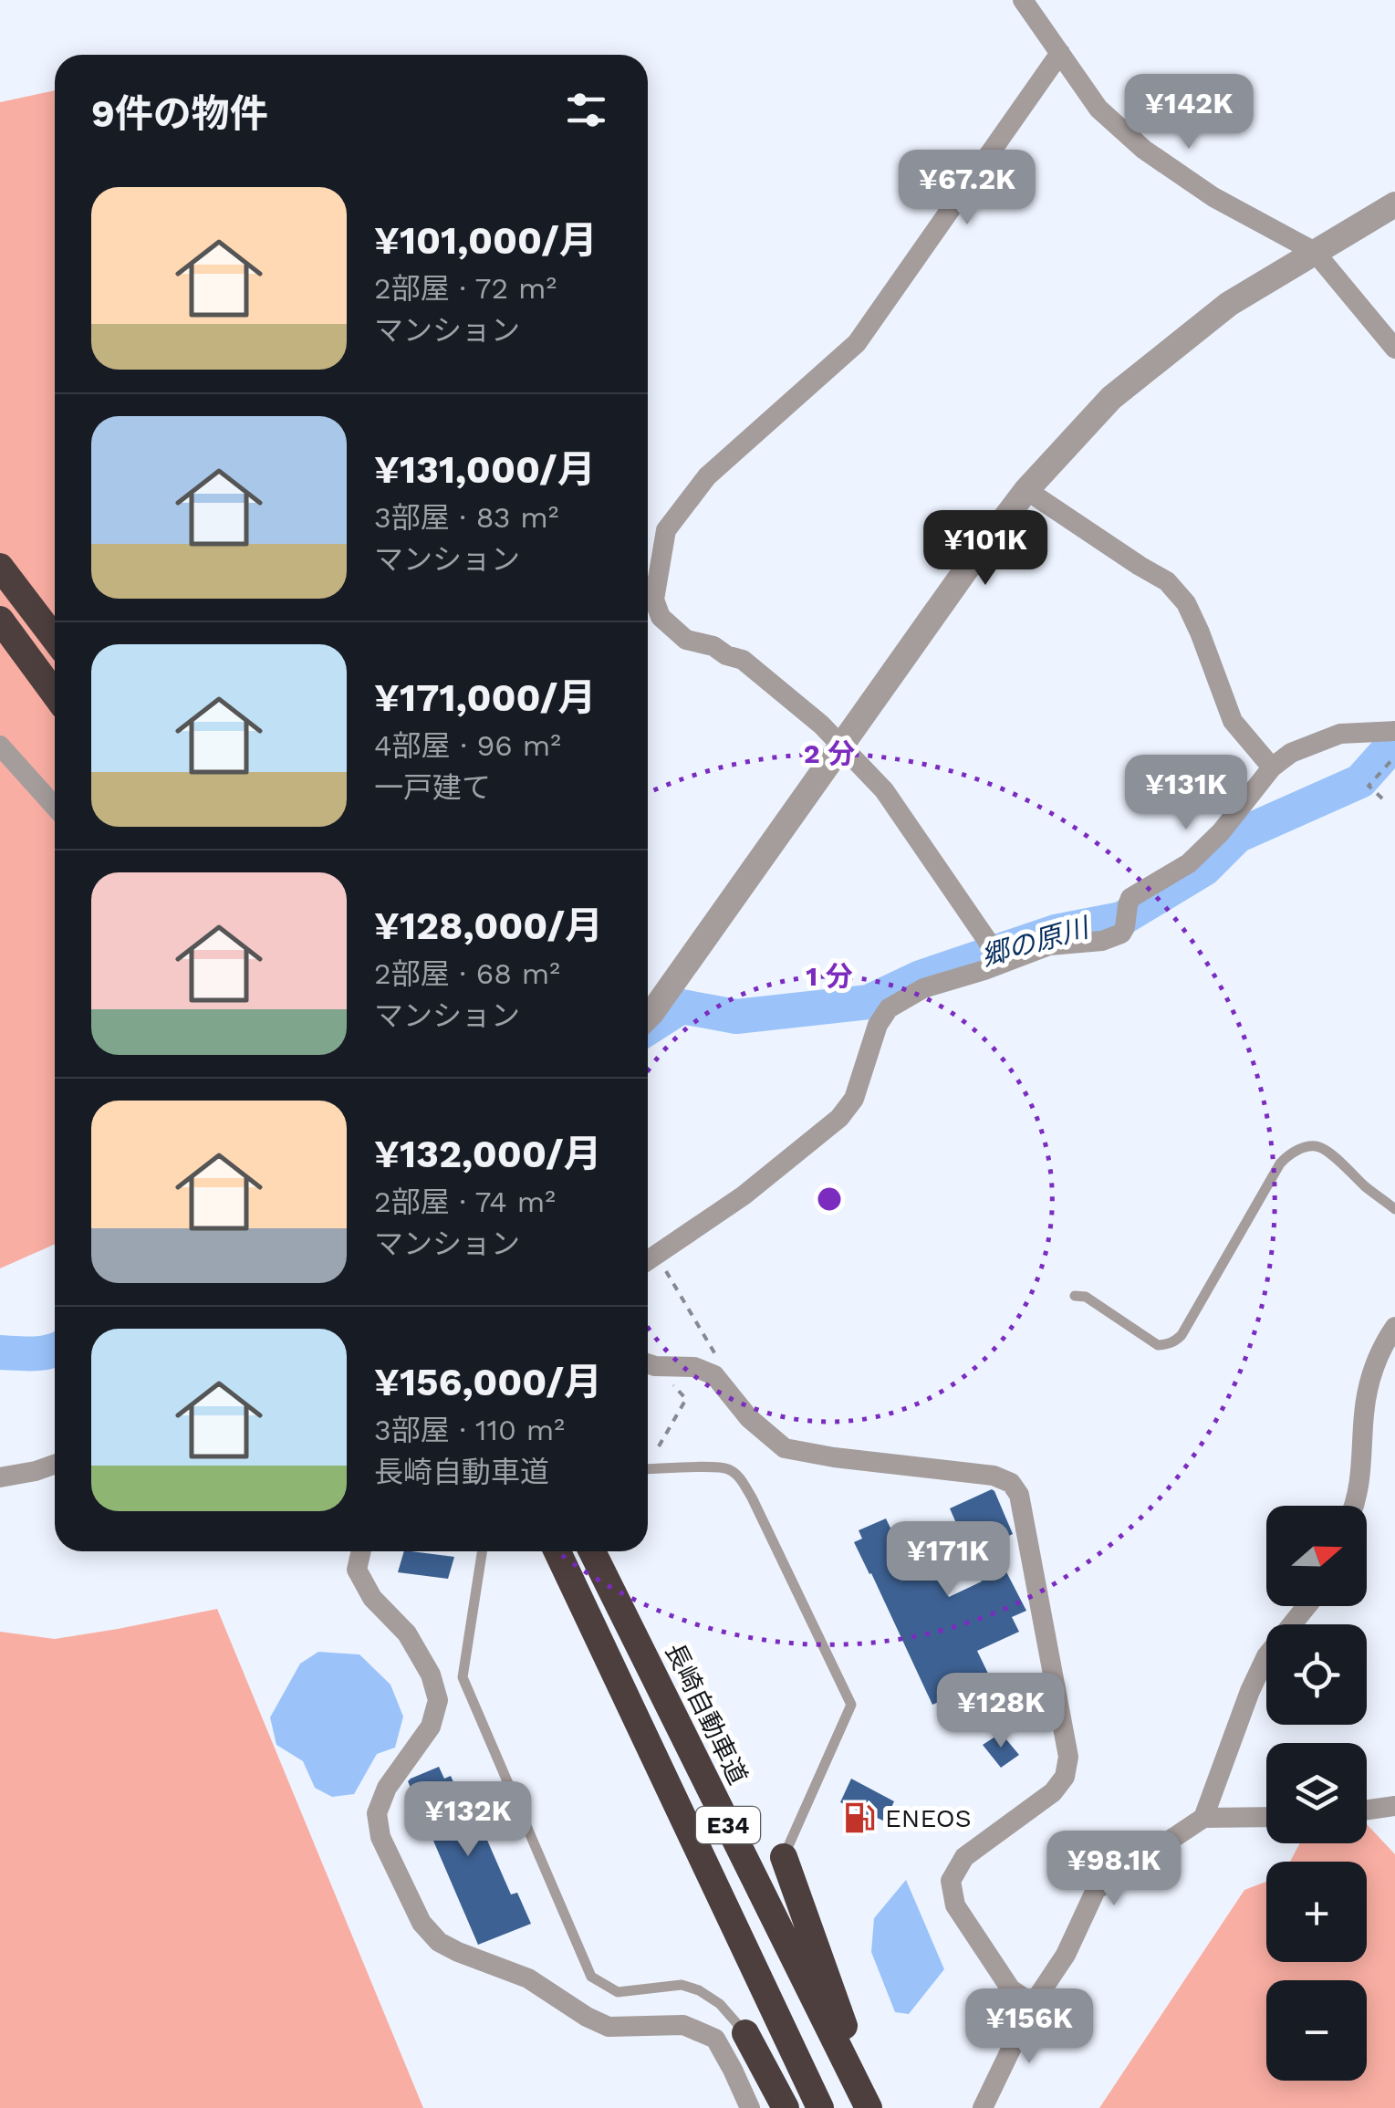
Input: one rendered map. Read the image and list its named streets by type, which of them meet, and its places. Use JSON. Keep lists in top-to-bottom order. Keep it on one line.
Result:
{"streets":{"highway":["長崎自動車道","E34"]},"water":["郷の原川"],"places":{"fuel station":["ENEOS"]},"north":"right","page":{"heading":"9件の物件","price":["¥142K","¥67.2K","¥101K","¥131K","¥171K","¥128K","¥132K","¥98.1K","¥156K"],"list":[{"name":"¥101,000/月","note":"2部屋 · 72 m² · マンション"},{"name":"¥131,000/月","note":"3部屋 · 83 m² · マンション"},{"name":"¥171,000/月","note":"4部屋 · 96 m² · 一戸建て"},{"name":"¥128,000/月","note":"2部屋 · 68 m² · マンション"},{"name":"¥132,000/月","note":"2部屋 · 74 m² · マンション"},{"name":"¥156,000/月","note":"3部屋 · 110 m² · 長崎自動車道"}],"map_buttons":["+","−"]},"rings":["2 分","1 分"]}
